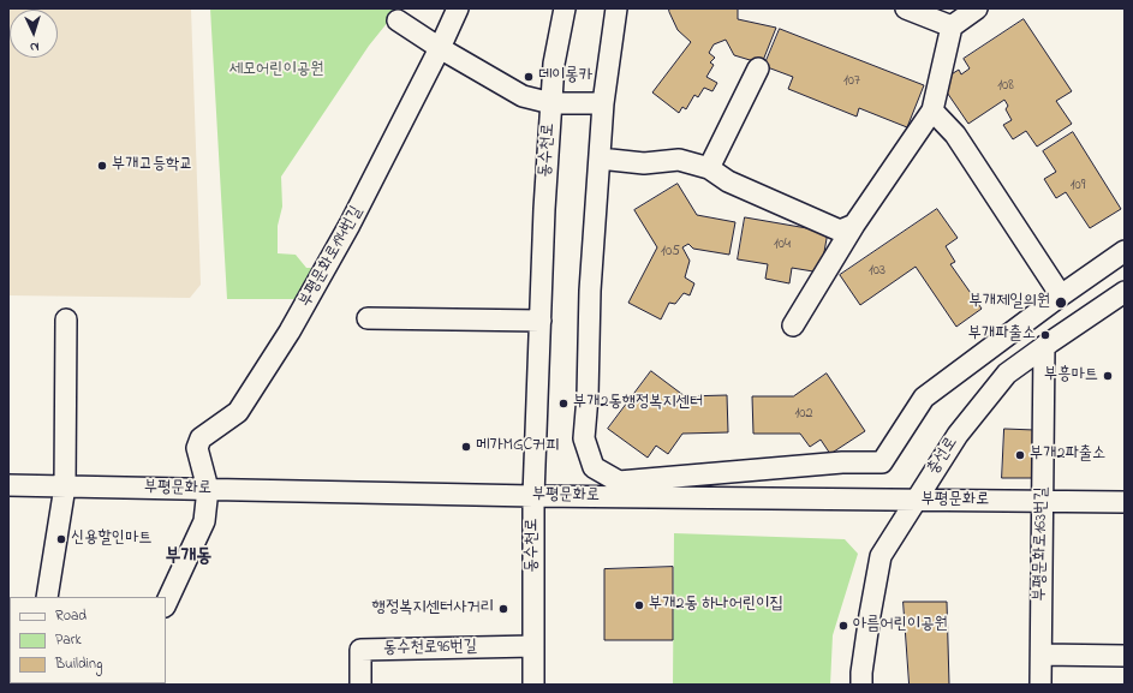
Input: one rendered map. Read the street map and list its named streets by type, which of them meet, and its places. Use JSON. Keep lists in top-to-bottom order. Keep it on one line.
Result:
{"streets":{"street":["동수천로","부평문화로194번길","충선로","부평문화로","부평문화로163번길","동수천로96번길"]},"crossings":[["동수천로","부평문화로"],["동수천로","동수천로96번길"],["부평문화로194번길","부평문화로"],["충선로","부평문화로"],["충선로","부평문화로163번길"],["부평문화로","부평문화로163번길"]],"districts":["부개동"],"parks":["세모어린이공원"],"places":["데이롱카","부개고등학교","부개제일의원","부개파출소","부흥마트","부개2동행정복지센터","메가MGC커피","부개2파출소","신용할인마트","부개2동 하나어린이집","행정복지센터사거리","아름어린이공원"],"house_numbers":["107","108","109","104","105","103","102"],"legend":["Road","Park","Building"],"north":"bottom"}
